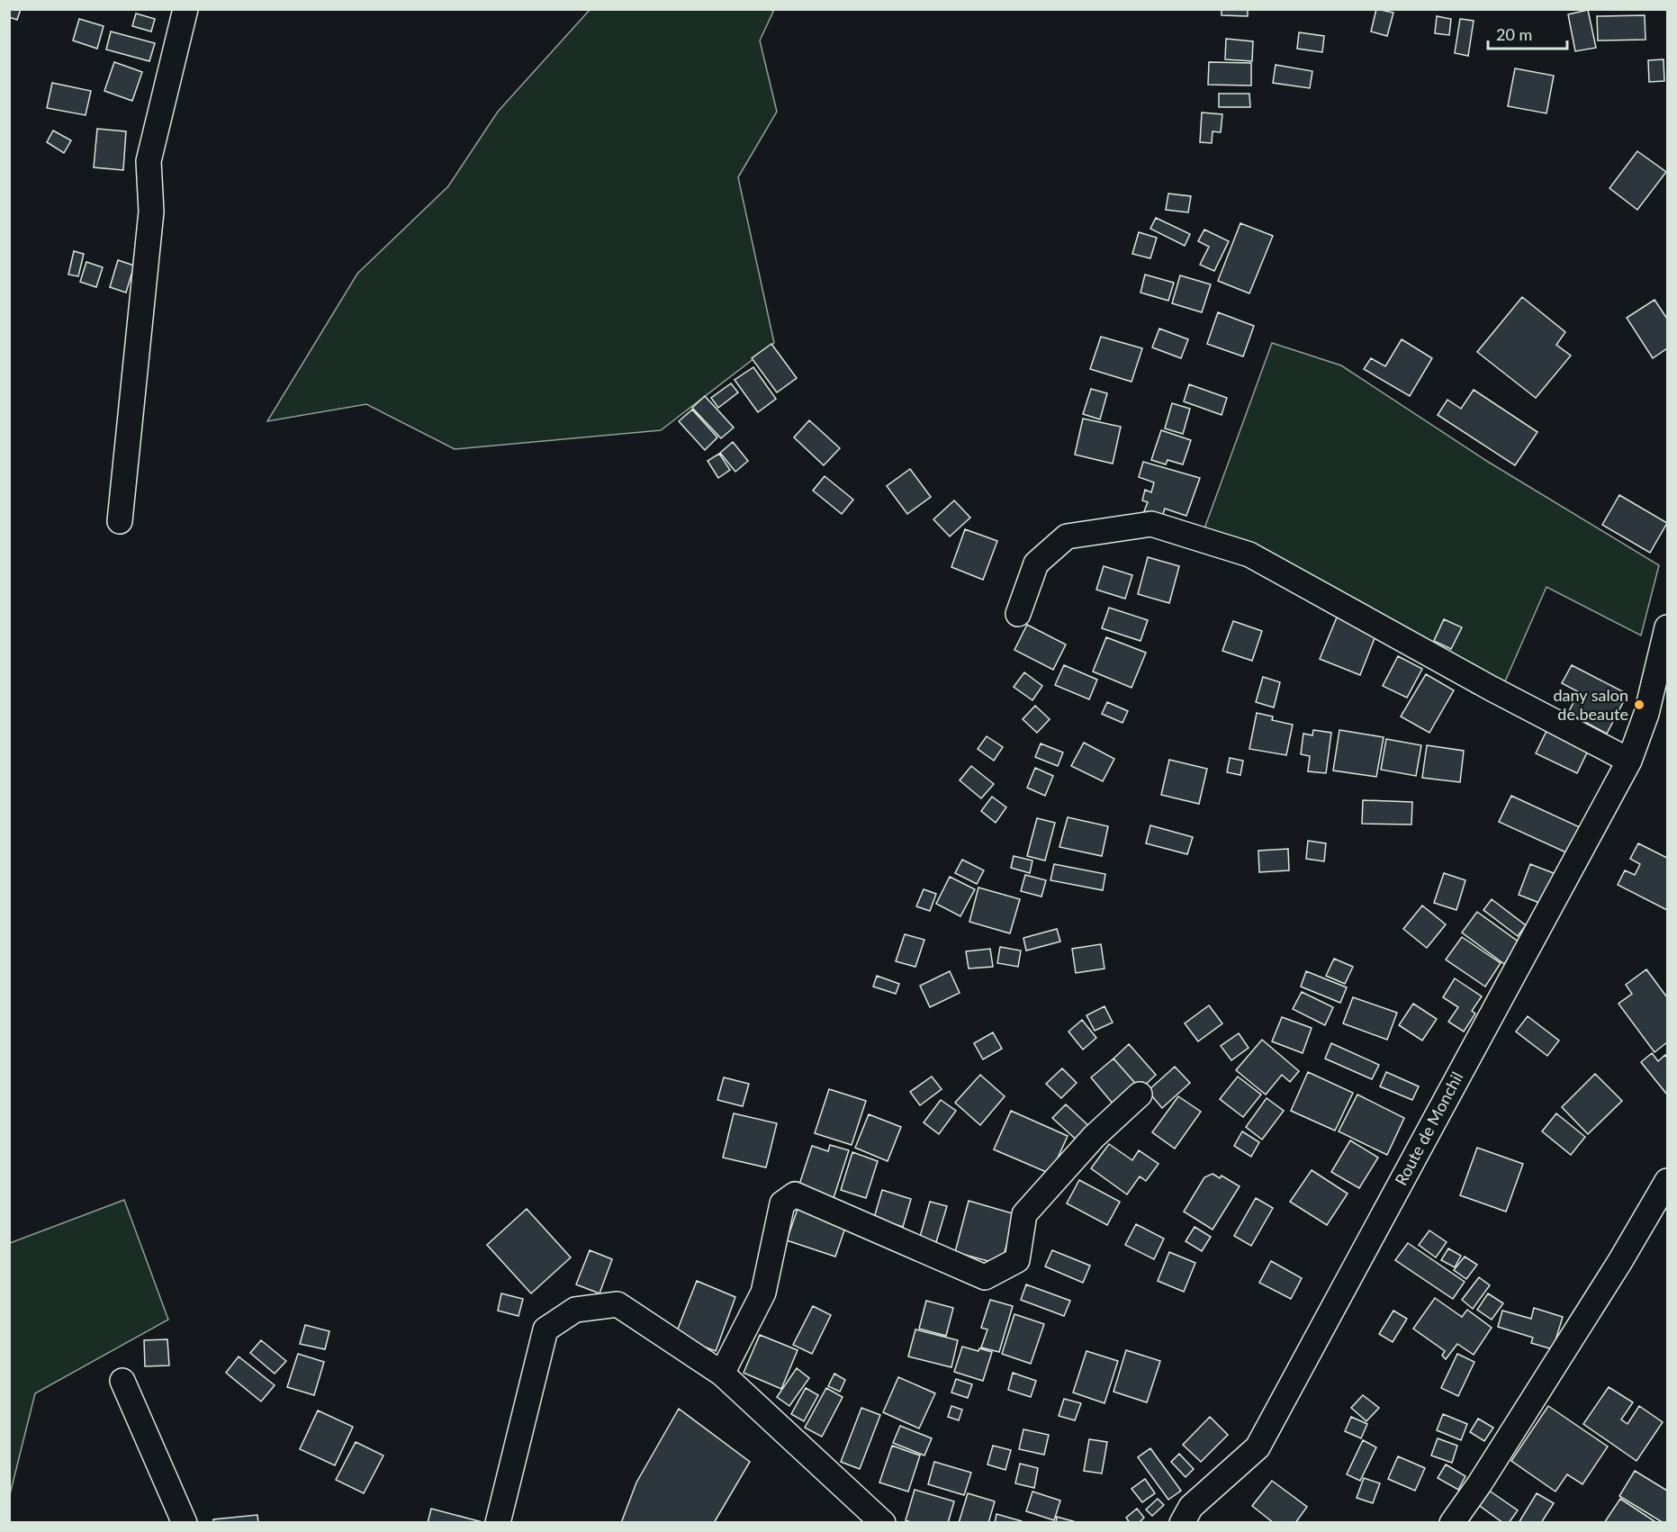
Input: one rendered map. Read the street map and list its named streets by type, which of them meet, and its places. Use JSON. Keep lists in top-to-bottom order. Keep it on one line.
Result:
{"streets":{"street":["Route de Monchil"]},"places":["dany salon de beaute"],"scale_bar":"20 m"}
